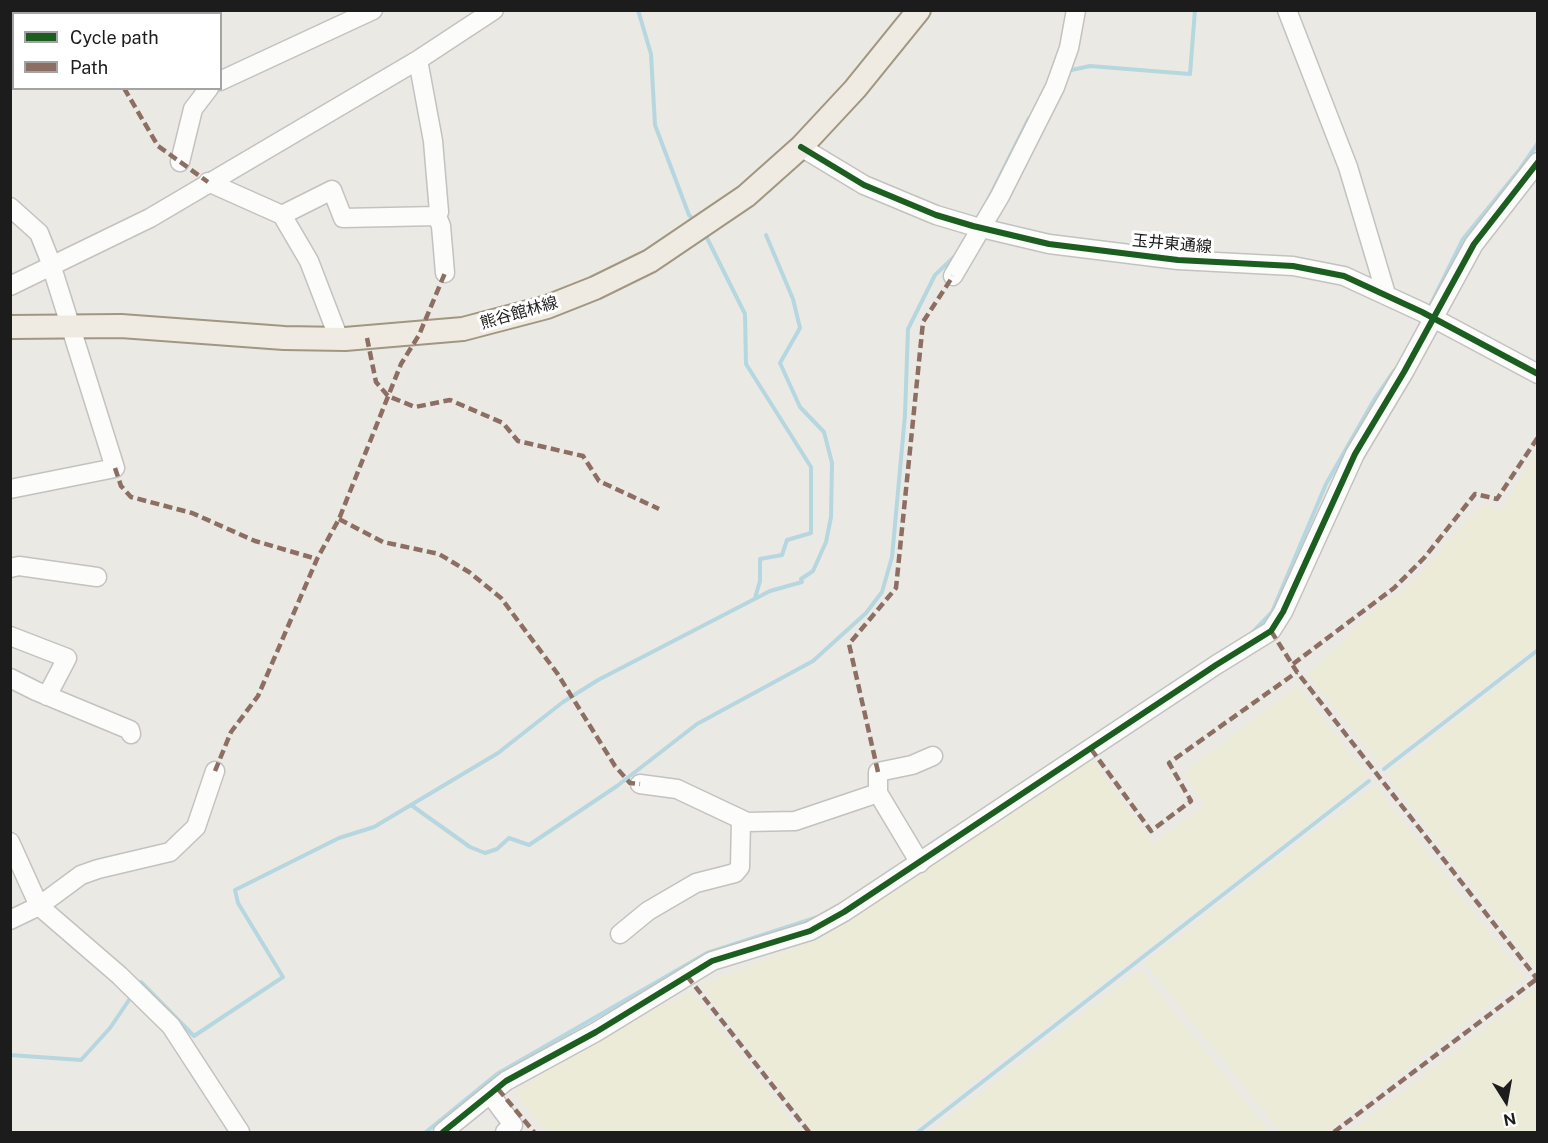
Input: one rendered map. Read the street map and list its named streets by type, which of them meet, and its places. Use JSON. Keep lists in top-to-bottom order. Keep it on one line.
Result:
{"streets":{"main road":["熊谷館林線"],"street":["玉井東通線"]},"crossings":[["玉井東通線","熊谷館林線"]],"legend":["Cycle path","Path"],"north":"bottom"}
